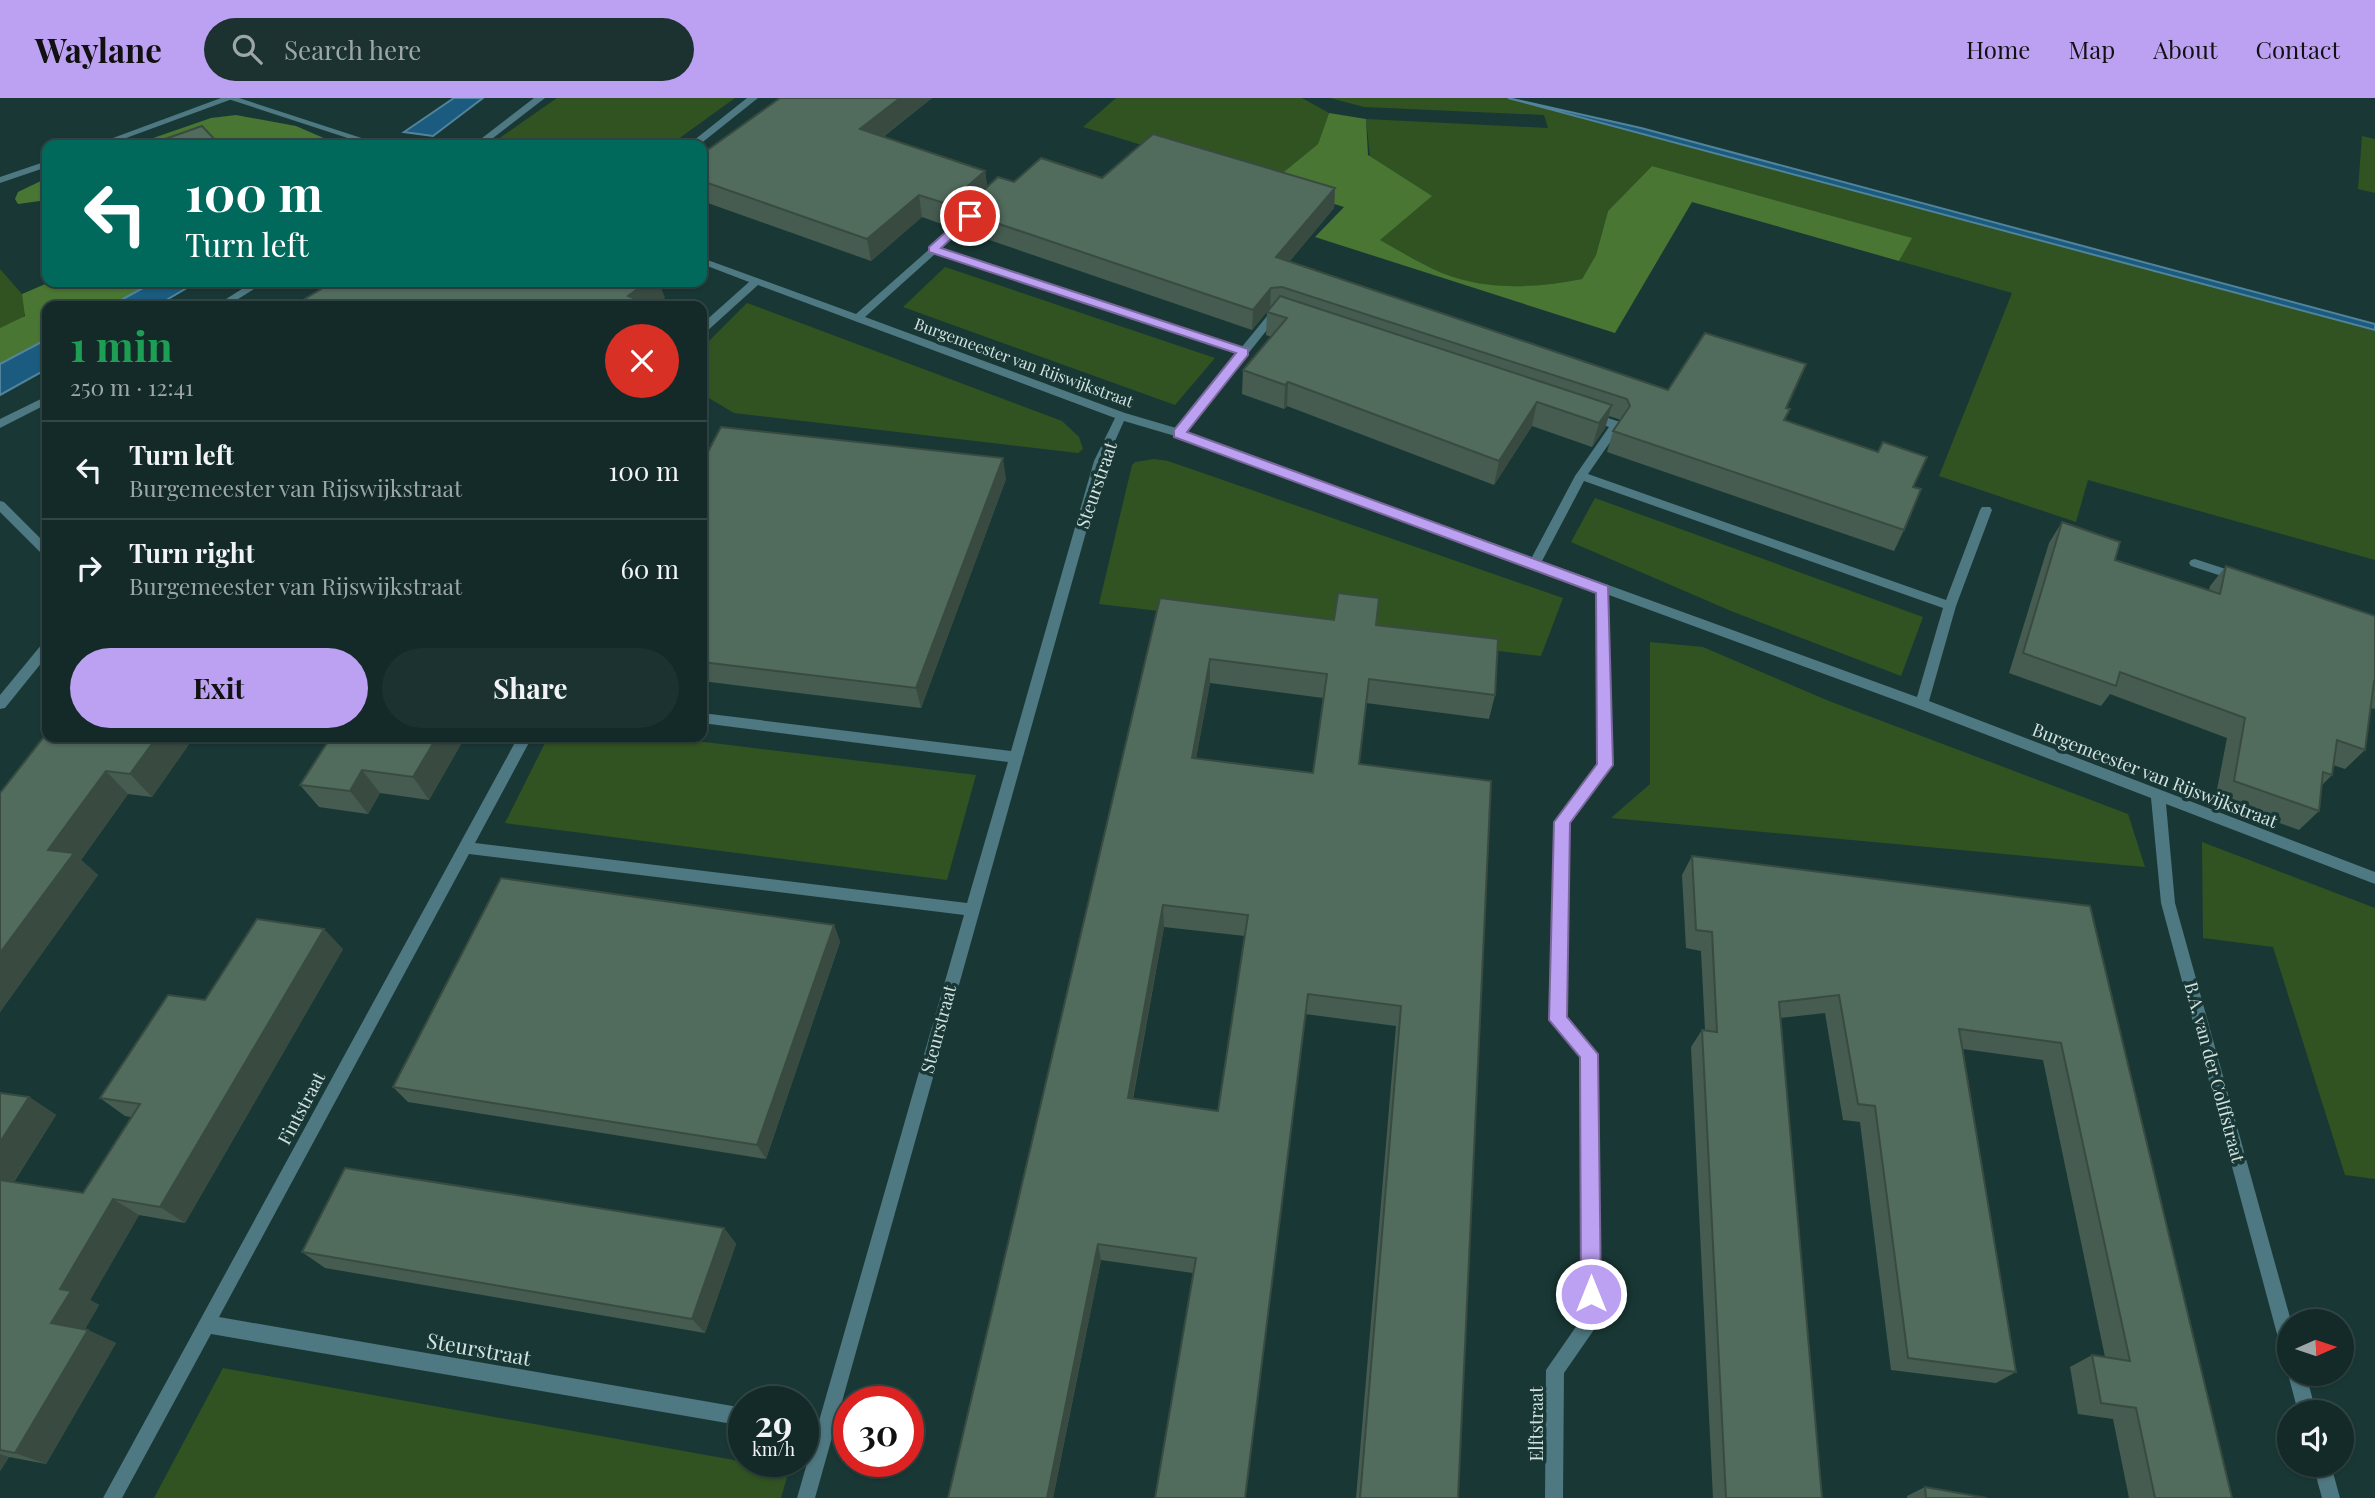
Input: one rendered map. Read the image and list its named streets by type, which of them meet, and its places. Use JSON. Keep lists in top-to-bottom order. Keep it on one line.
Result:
{"streets":{"street":["Burgemeester van Rijswijkstraat","Steurstraat","B.A. van der Colffstraat","Fintstraat","Elftstraat"]},"crossings":[["Burgemeester van Rijswijkstraat","Steurstraat"],["Burgemeester van Rijswijkstraat","B.A. van der Colffstraat"],["Burgemeester van Rijswijkstraat","Elftstraat"],["Steurstraat","Fintstraat"]],"north":"right","page":{"header":"Waylane","search":"Search here","nav":["Home","Map","About","Contact"],"turn":["100 m","Turn left"],"heading":["1 min","250 m · 12:41"],"list":[{"name":"Turn left","note":"Burgemeester van Rijswijkstraat","value":"100 m"},{"name":"Turn right","note":"Burgemeester van Rijswijkstraat","value":"60 m"}],"buttons":["Exit","Share"],"speed":"29 km/h","limit":"30"}}
